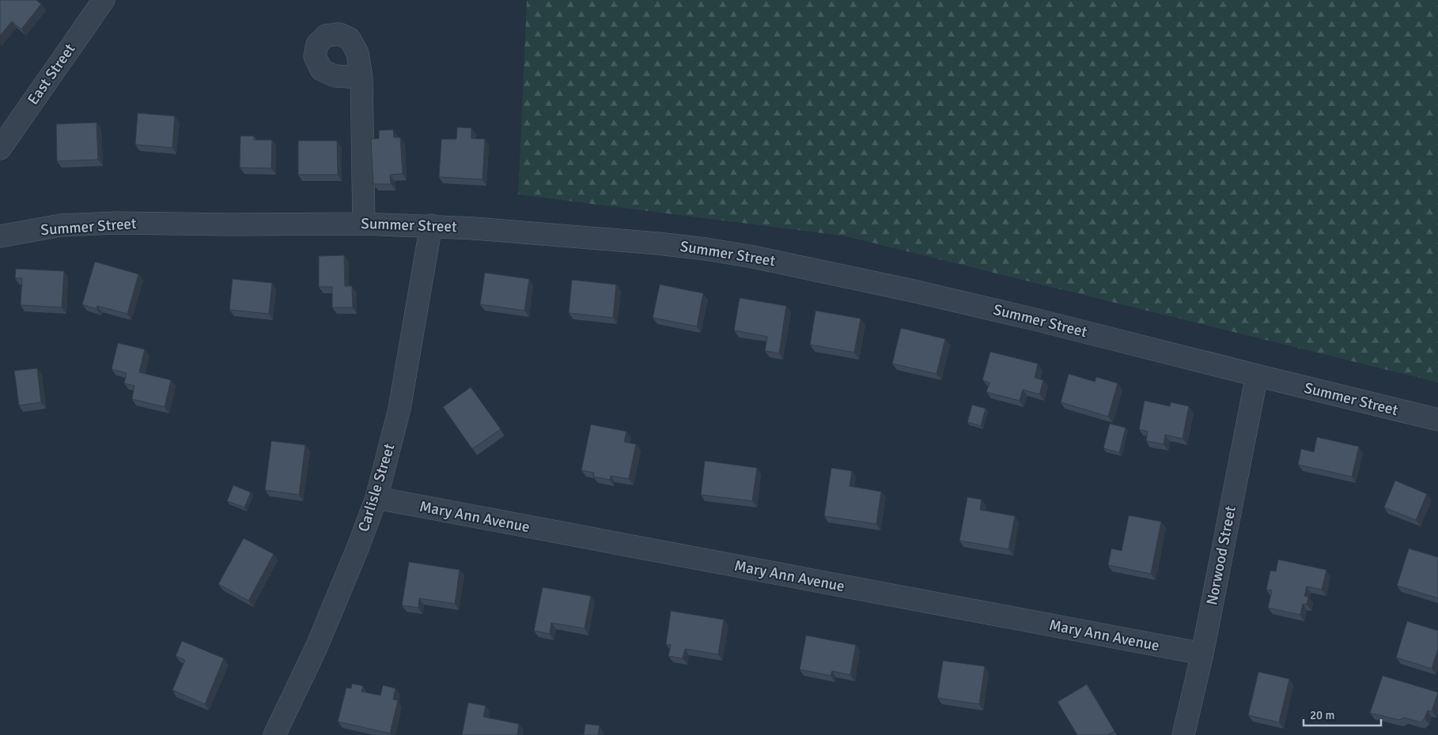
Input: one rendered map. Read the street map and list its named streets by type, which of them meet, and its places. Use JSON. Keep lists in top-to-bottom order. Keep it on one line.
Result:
{"streets":{"street":["East Street","Summer Street","Carlisle Street","Mary Ann Avenue","Norwood Street"]},"crossings":[["Summer Street","Carlisle Street"],["Summer Street","Norwood Street"],["Carlisle Street","Mary Ann Avenue"],["Mary Ann Avenue","Norwood Street"]],"scale_bar":"20 m"}
